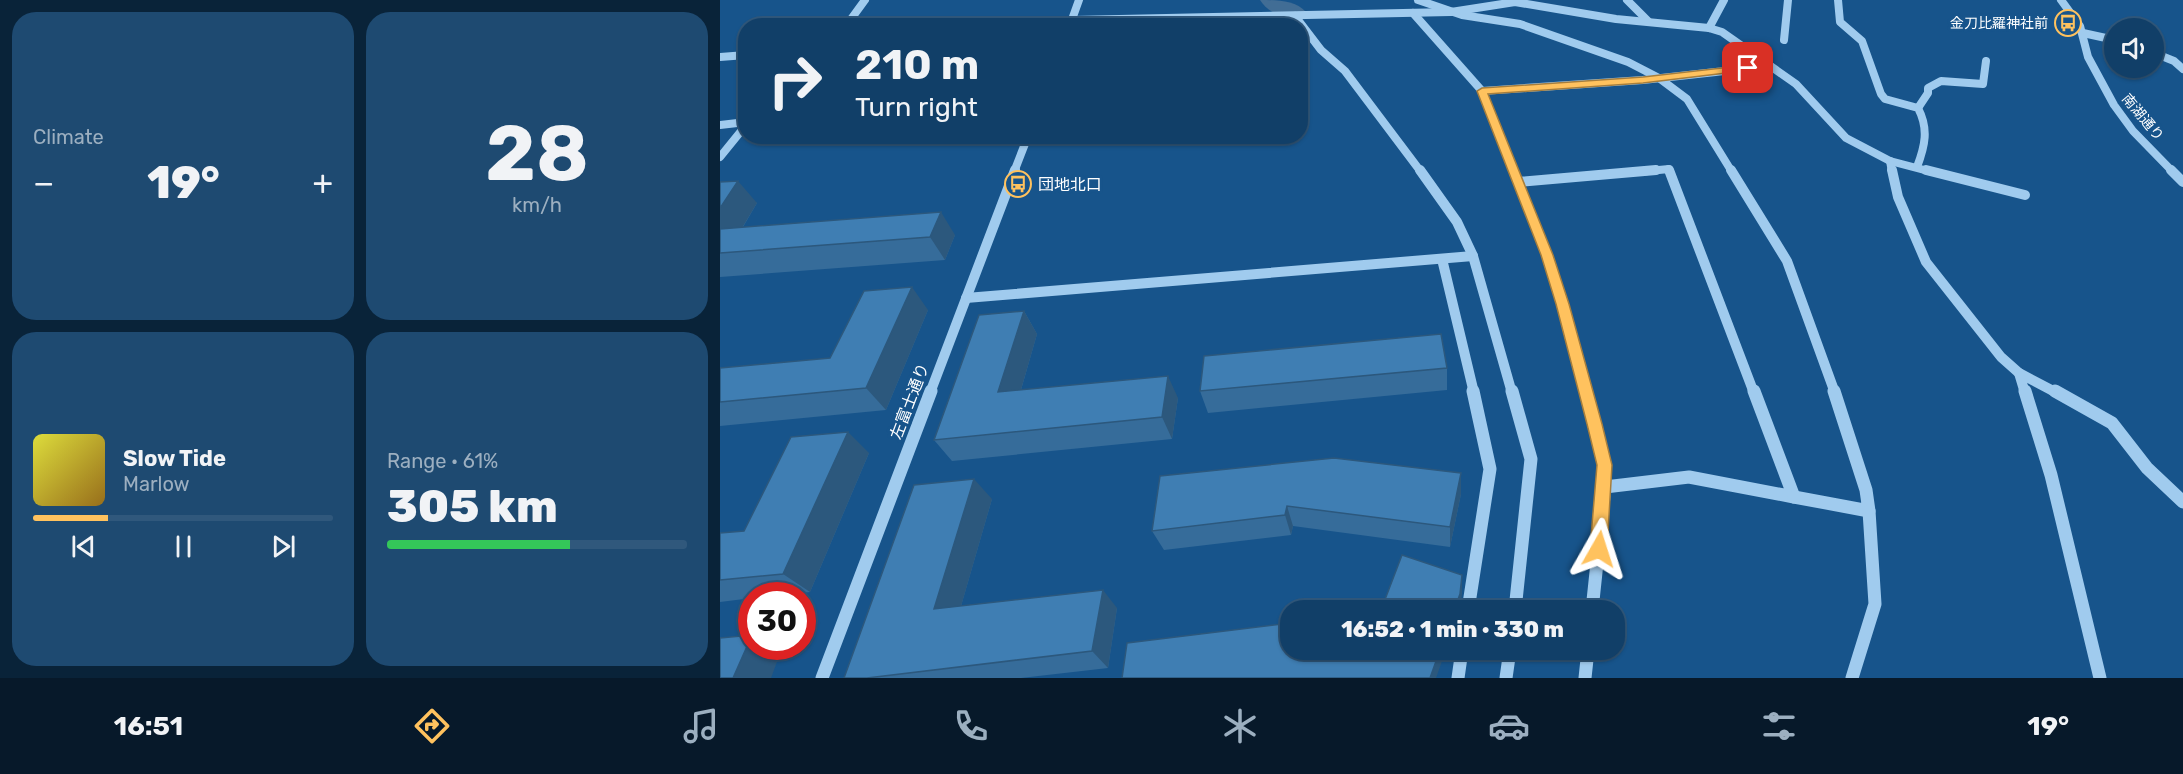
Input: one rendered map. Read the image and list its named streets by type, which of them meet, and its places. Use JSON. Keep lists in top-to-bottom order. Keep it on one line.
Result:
{"streets":{"street":["南湖通り","左富士通り"]},"places":{"bus stop":["金刀比羅神社前","団地北口"]},"page":{"tile":["Climate",["28","km/h"],["Range · 61%","305 km"]],"turn":["210 m","Turn right"],"heat":["−","19°","+"],"song":["Slow Tide","Marlow"],"limit":"30","trip":"16:52 · 1 min · 330 m","tabs":["16:51","19°"]}}
